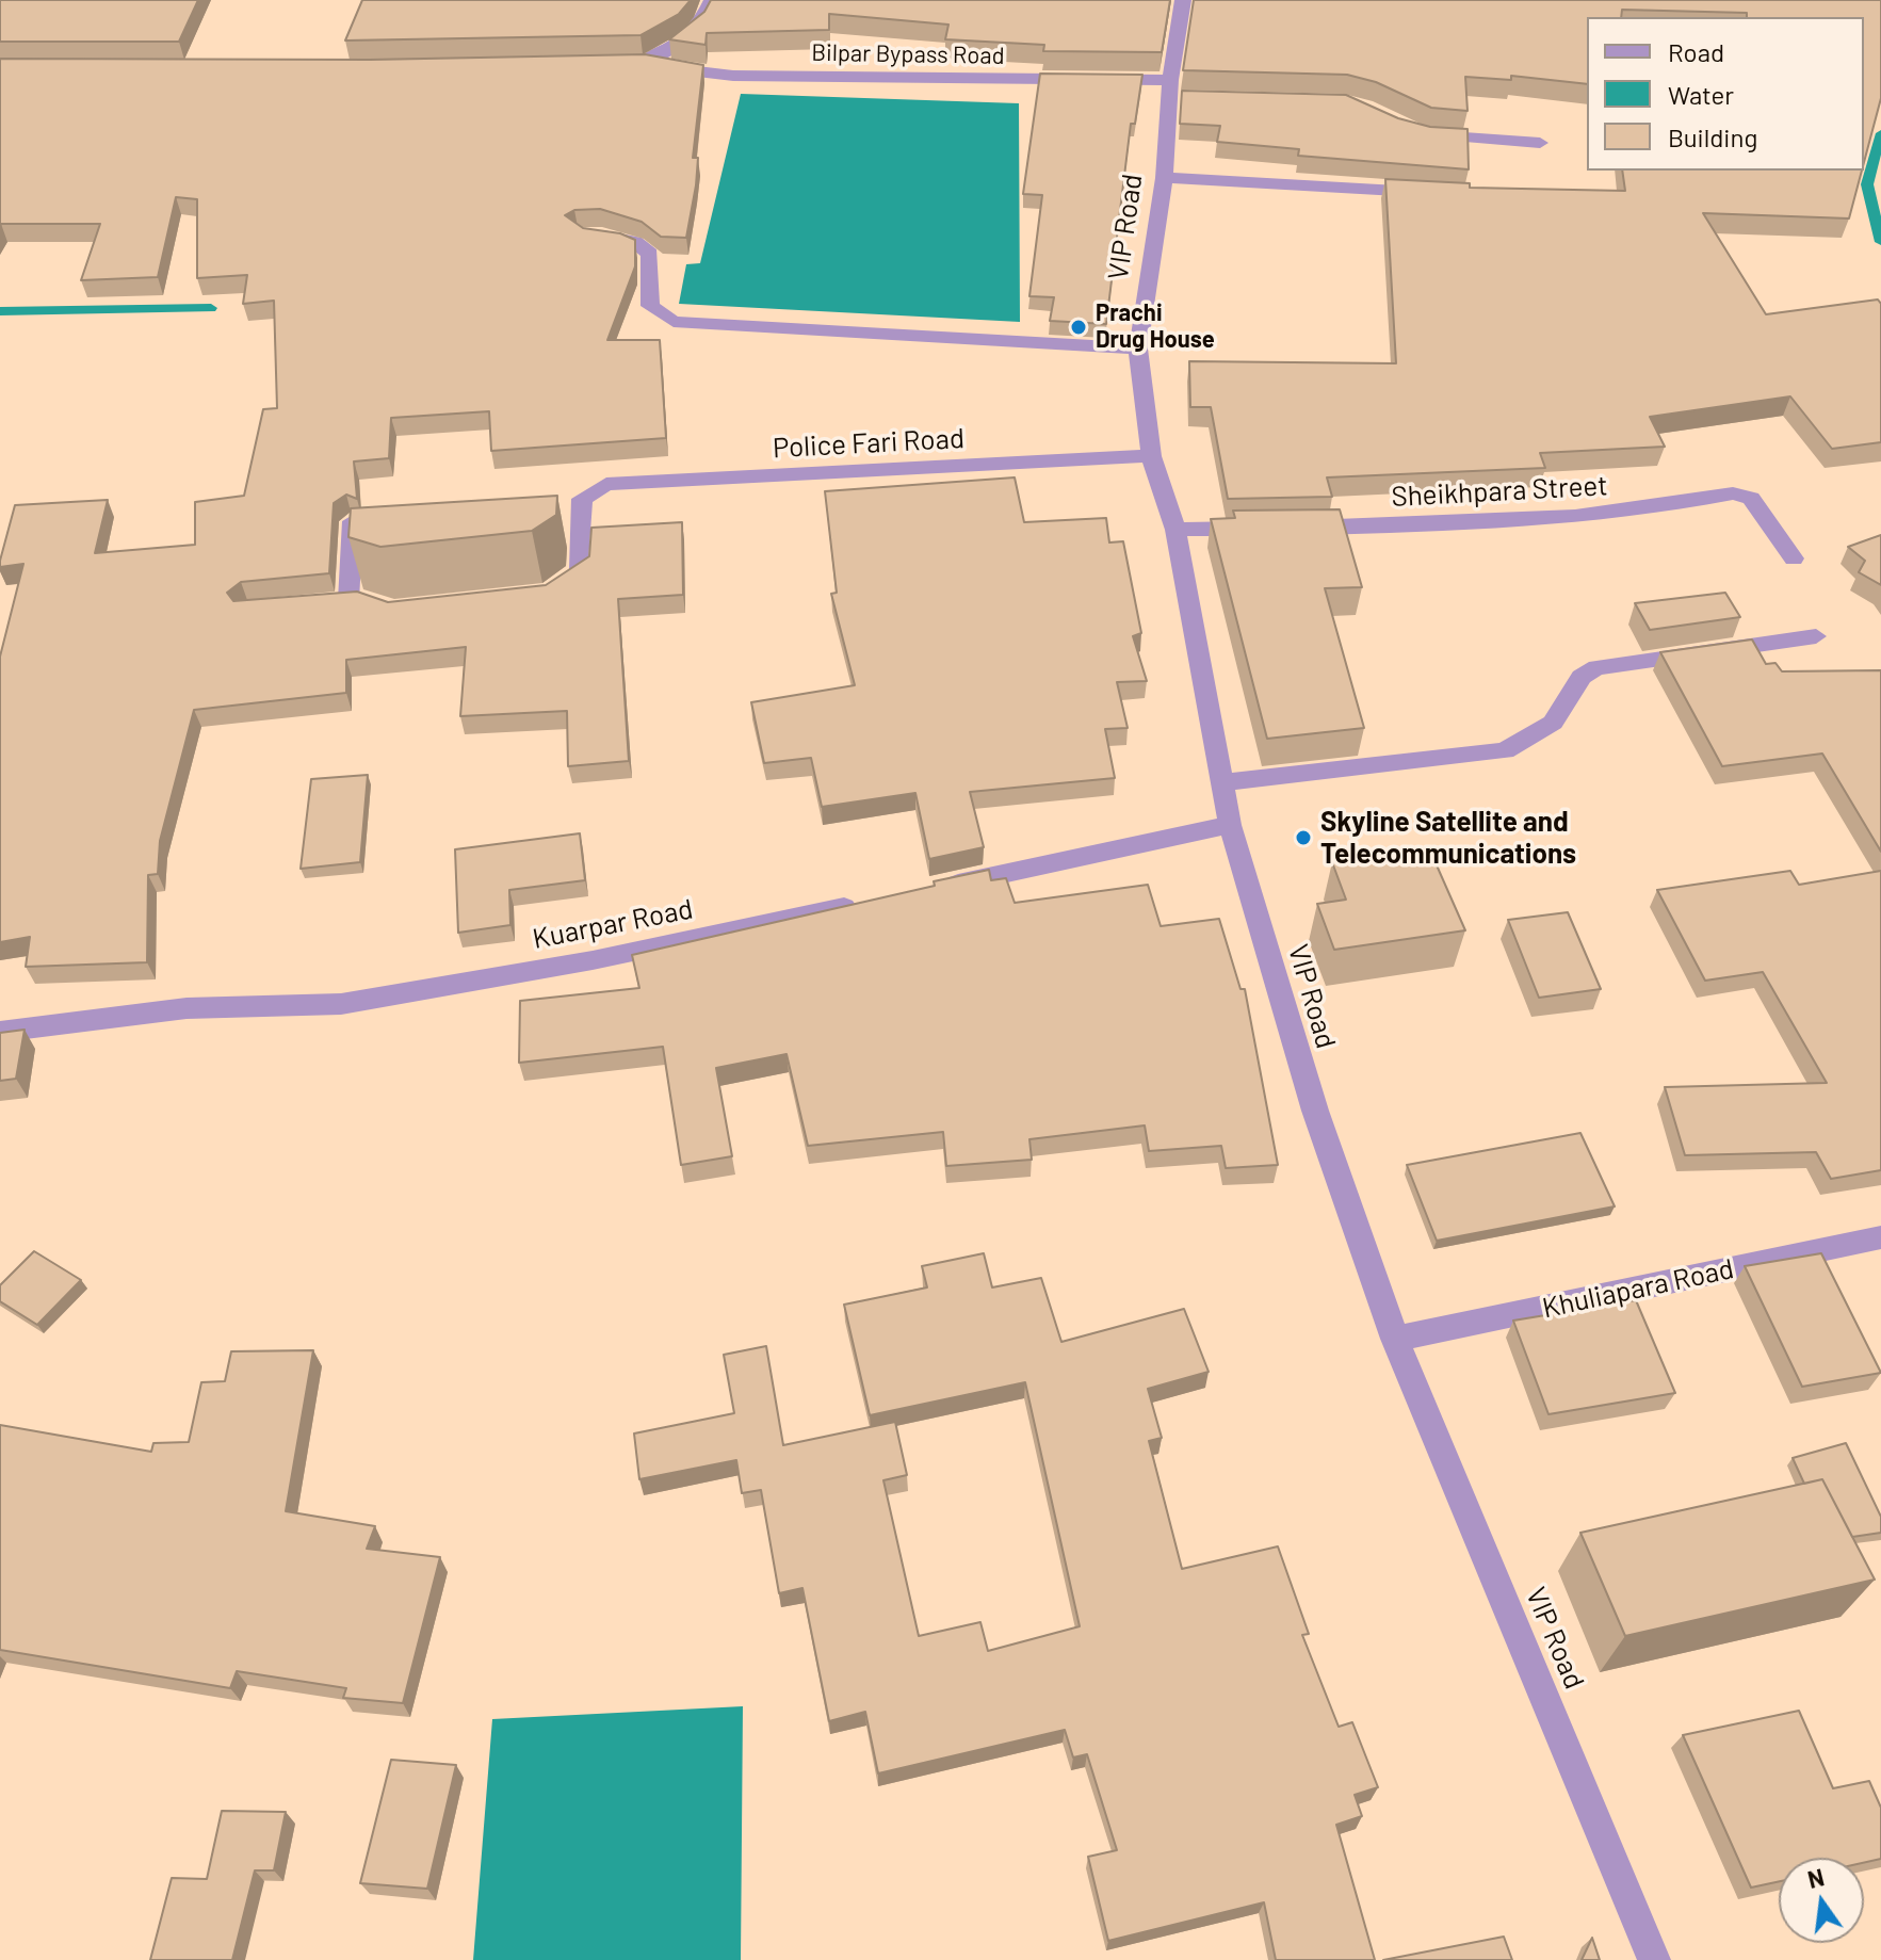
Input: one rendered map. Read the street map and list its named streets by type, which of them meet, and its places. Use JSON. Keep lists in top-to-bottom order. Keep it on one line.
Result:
{"streets":{"street":["Bilpar Bypass Road","VIP Road","Police Fari Road","Sheikhpara Street","Kuarpar Road","Khuliapara Road"]},"crossings":[["Bilpar Bypass Road","VIP Road"],["VIP Road","Police Fari Road"],["VIP Road","Sheikhpara Street"],["VIP Road","Khuliapara Road"]],"places":["Prachi Drug House","Skyline Satellite and Telecommunications"],"legend":["Road","Water","Building"],"north":"top"}
